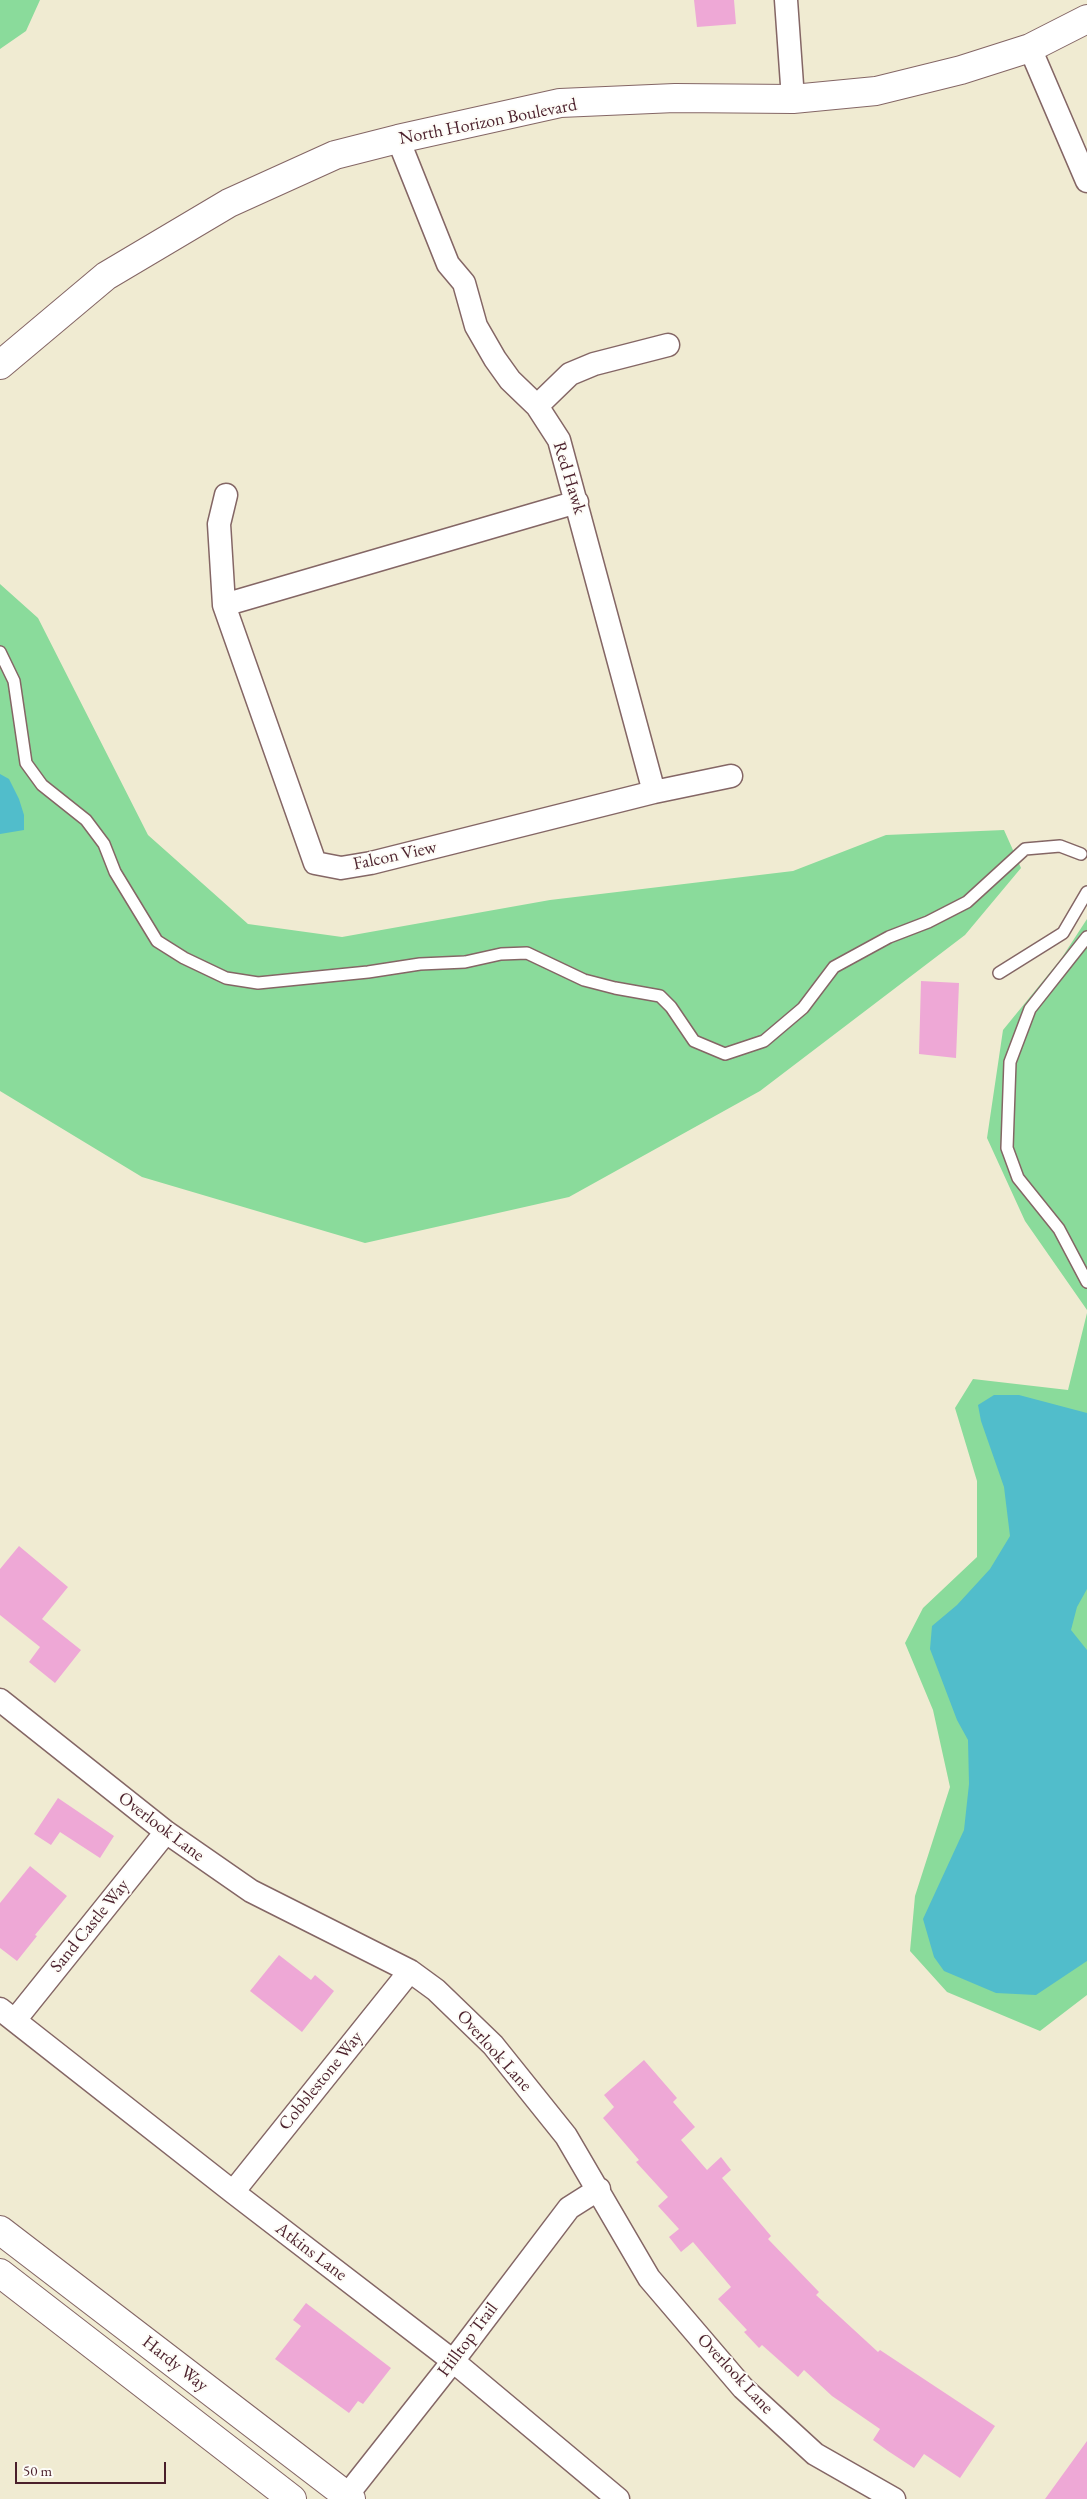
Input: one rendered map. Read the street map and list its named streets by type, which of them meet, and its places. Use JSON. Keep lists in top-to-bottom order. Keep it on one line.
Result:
{"streets":{"street":["North Horizon Boulevard","Red Hawk","Falcon View","Overlook Lane","Sand Castle Way","Cobblestone Way","Atkins Lane","Hilltop Trail","Hardy Way"]},"crossings":[["North Horizon Boulevard","Red Hawk"],["Red Hawk","Falcon View"],["Overlook Lane","Sand Castle Way"],["Overlook Lane","Cobblestone Way"],["Overlook Lane","Hilltop Trail"],["Sand Castle Way","Atkins Lane"],["Cobblestone Way","Atkins Lane"],["Atkins Lane","Hilltop Trail"],["Hilltop Trail","Hardy Way"]],"scale_bar":"50 m"}
